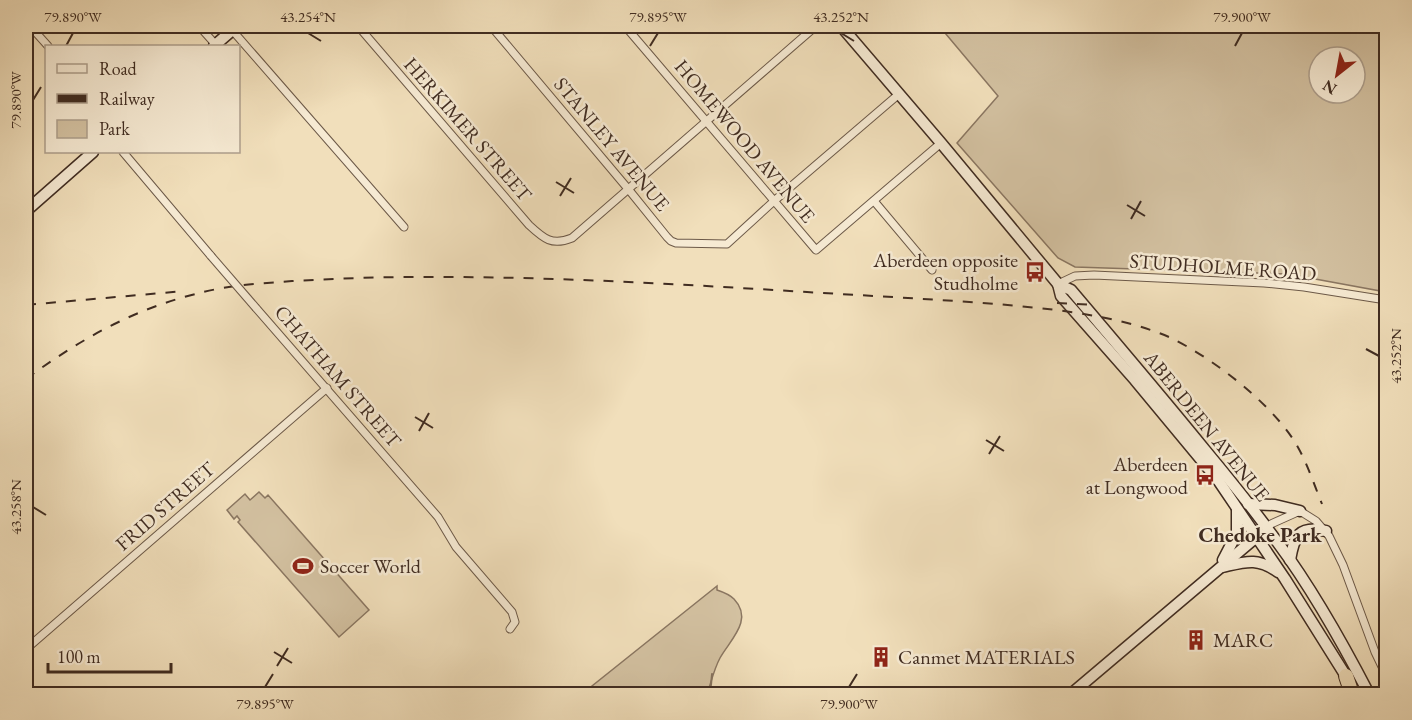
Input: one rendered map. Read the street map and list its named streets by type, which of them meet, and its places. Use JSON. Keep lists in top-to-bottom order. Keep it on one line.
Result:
{"streets":{"main road":["ABERDEEN AVENUE"],"street":["HERKIMER STREET","HOMEWOOD AVENUE","STANLEY AVENUE","STUDHOLME ROAD","CHATHAM STREET","FRID STREET"]},"crossings":[["HERKIMER STREET","STANLEY AVENUE"],["HOMEWOOD AVENUE","STANLEY AVENUE"],["STUDHOLME ROAD","ABERDEEN AVENUE"],["CHATHAM STREET","FRID STREET"]],"districts":["Chedoke Park"],"places":{"bus stop":["Aberdeen opposite Studholme","Aberdeen at Longwood"],"sports":["Soccer World"],"building":["MARC","Canmet MATERIALS"]},"legend":["Road","Railway","Park"],"scale_bar":"100 m","north":"bottom left","coordinates":["79.890°W","43.254°N","79.895°W","43.252°N","79.900°W","43.258°N"]}
